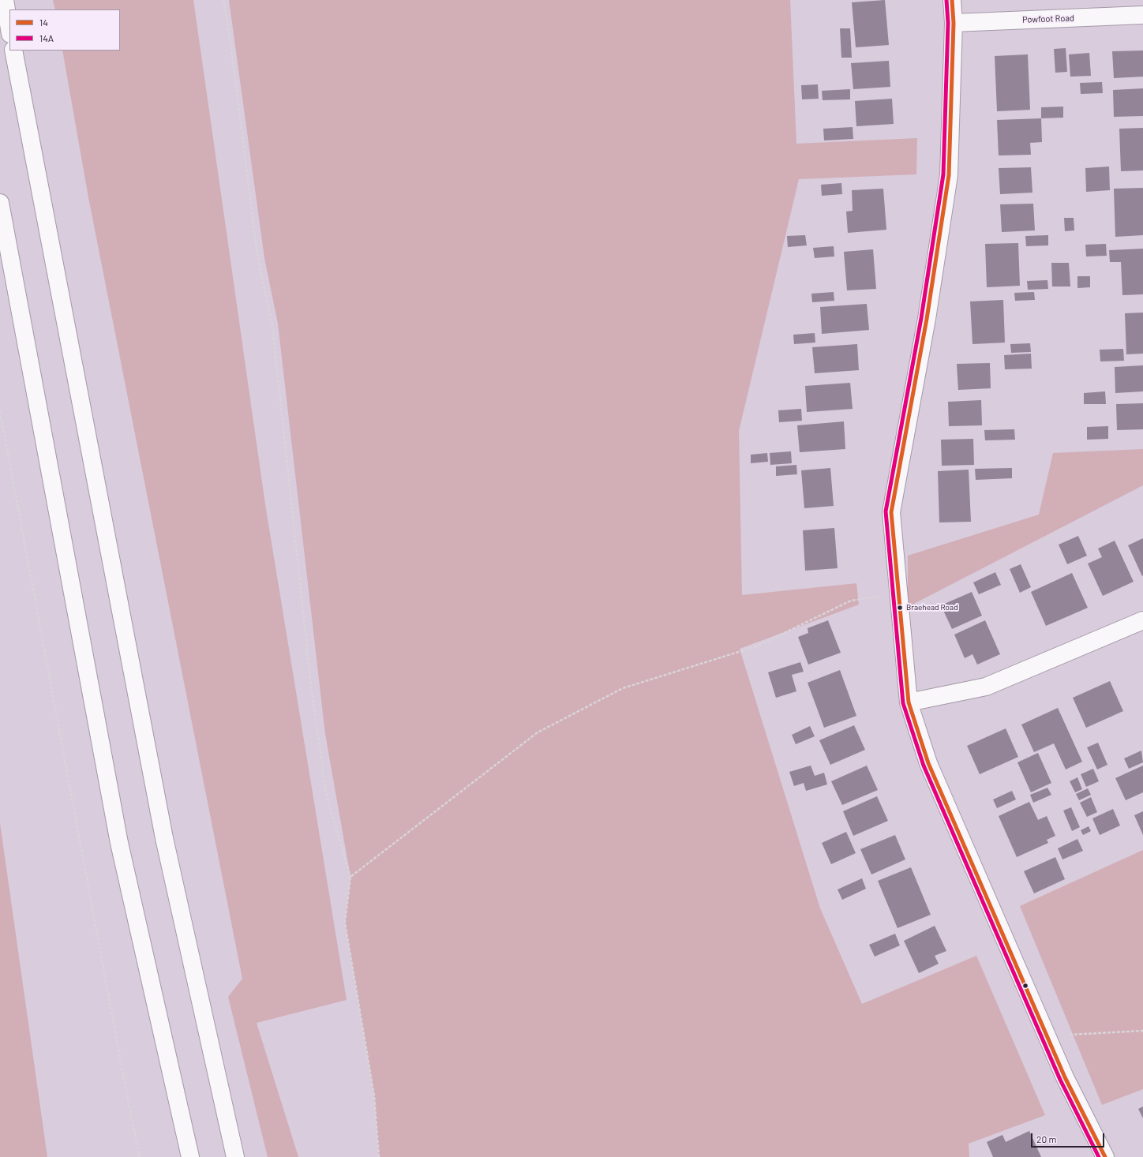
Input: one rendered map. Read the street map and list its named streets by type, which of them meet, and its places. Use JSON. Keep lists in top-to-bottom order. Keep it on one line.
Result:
{"streets":{"main road":["Powfoot Road"]},"places":["Braehead Road"],"lines":["transit line 14","transit line 14A"],"legend":["14","14A"],"scale_bar":"20 m"}
